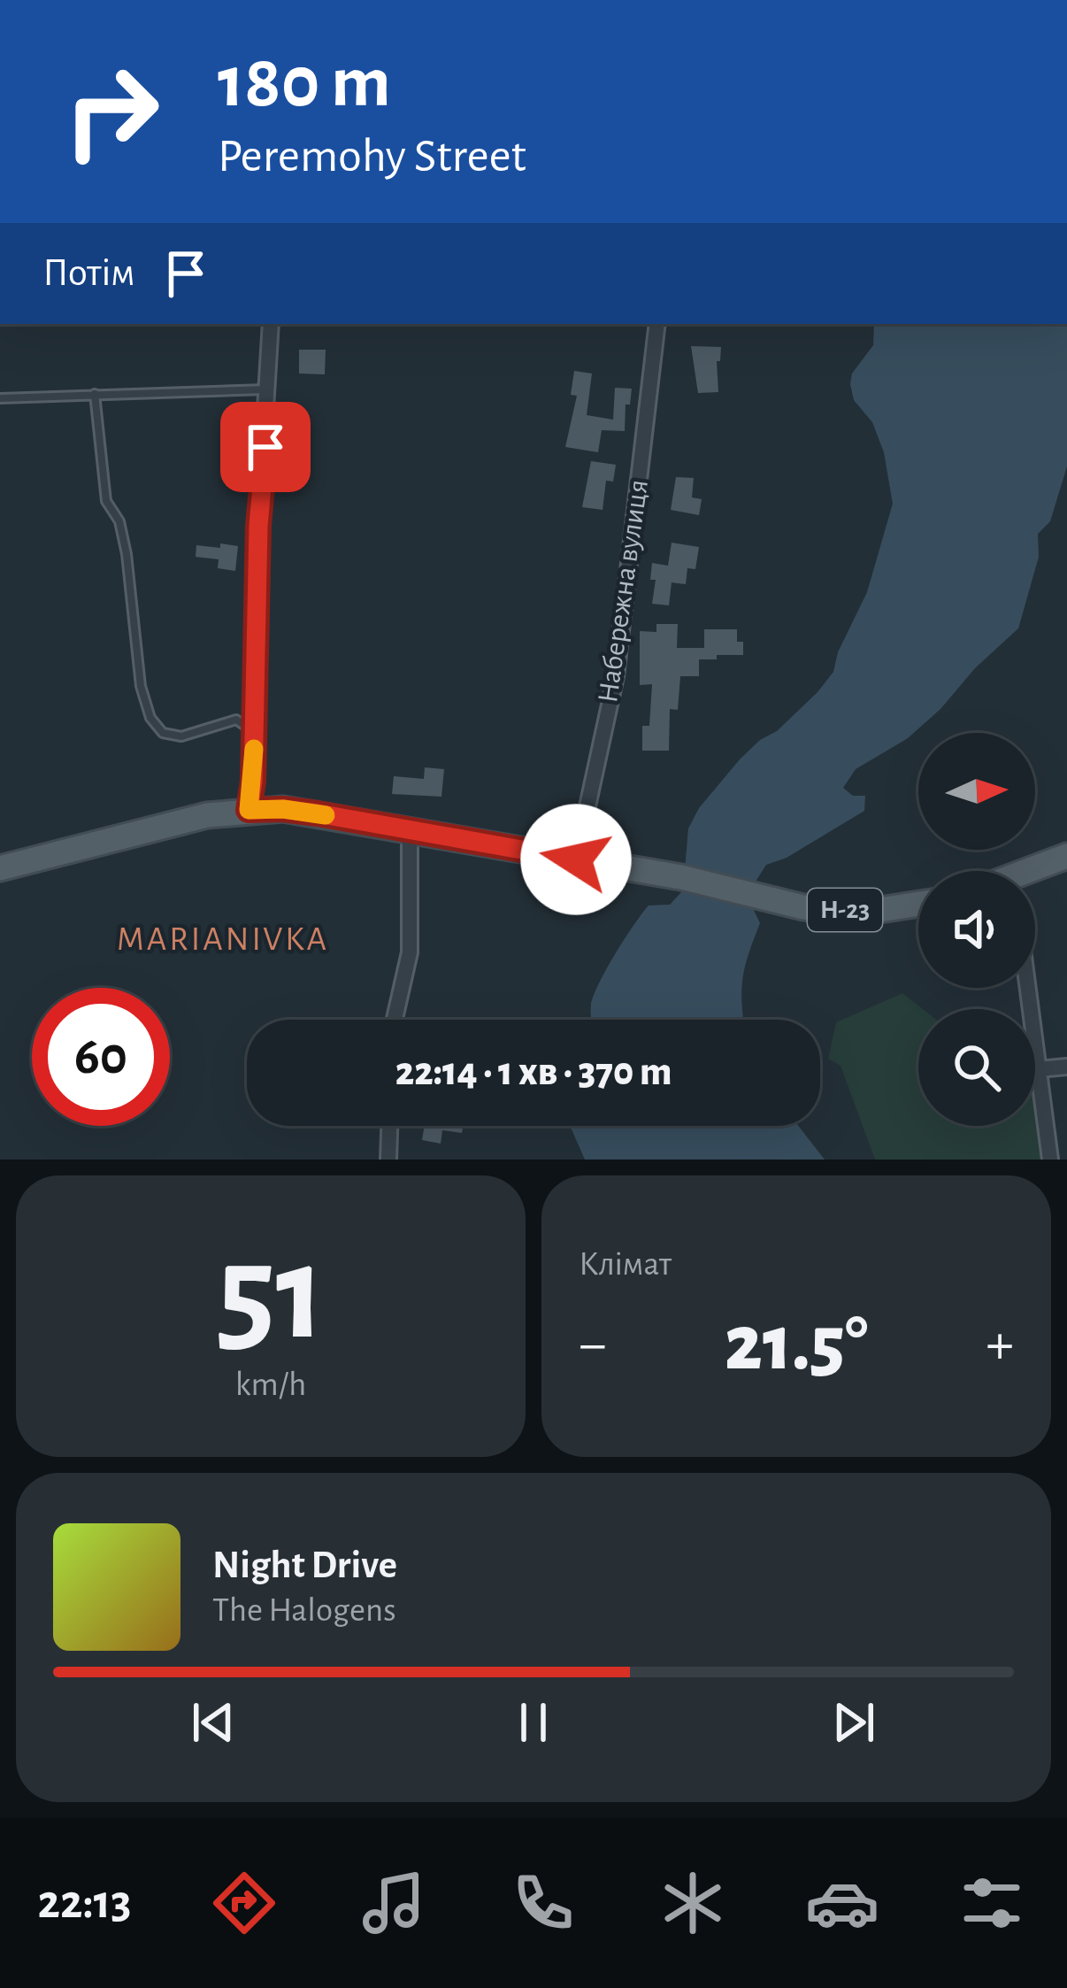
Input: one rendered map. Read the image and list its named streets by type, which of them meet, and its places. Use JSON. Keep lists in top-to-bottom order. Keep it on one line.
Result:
{"streets":{"main road":["Н-23"],"street":["Набережна вулиця"]},"crossings":[["Набережна вулиця","Н-23"]],"districts":["MARIANIVKA"],"north":"right","page":{"turn":["180 m","Peremohy Street"],"then":"Потім","limit":"60","trip":"22:14 · 1 хв · 370 m","tile":[["51","km/h"],"Клімат"],"heat":["−","21.5°","+"],"song":["Night Drive","The Halogens"],"tabs":"22:13"}}
